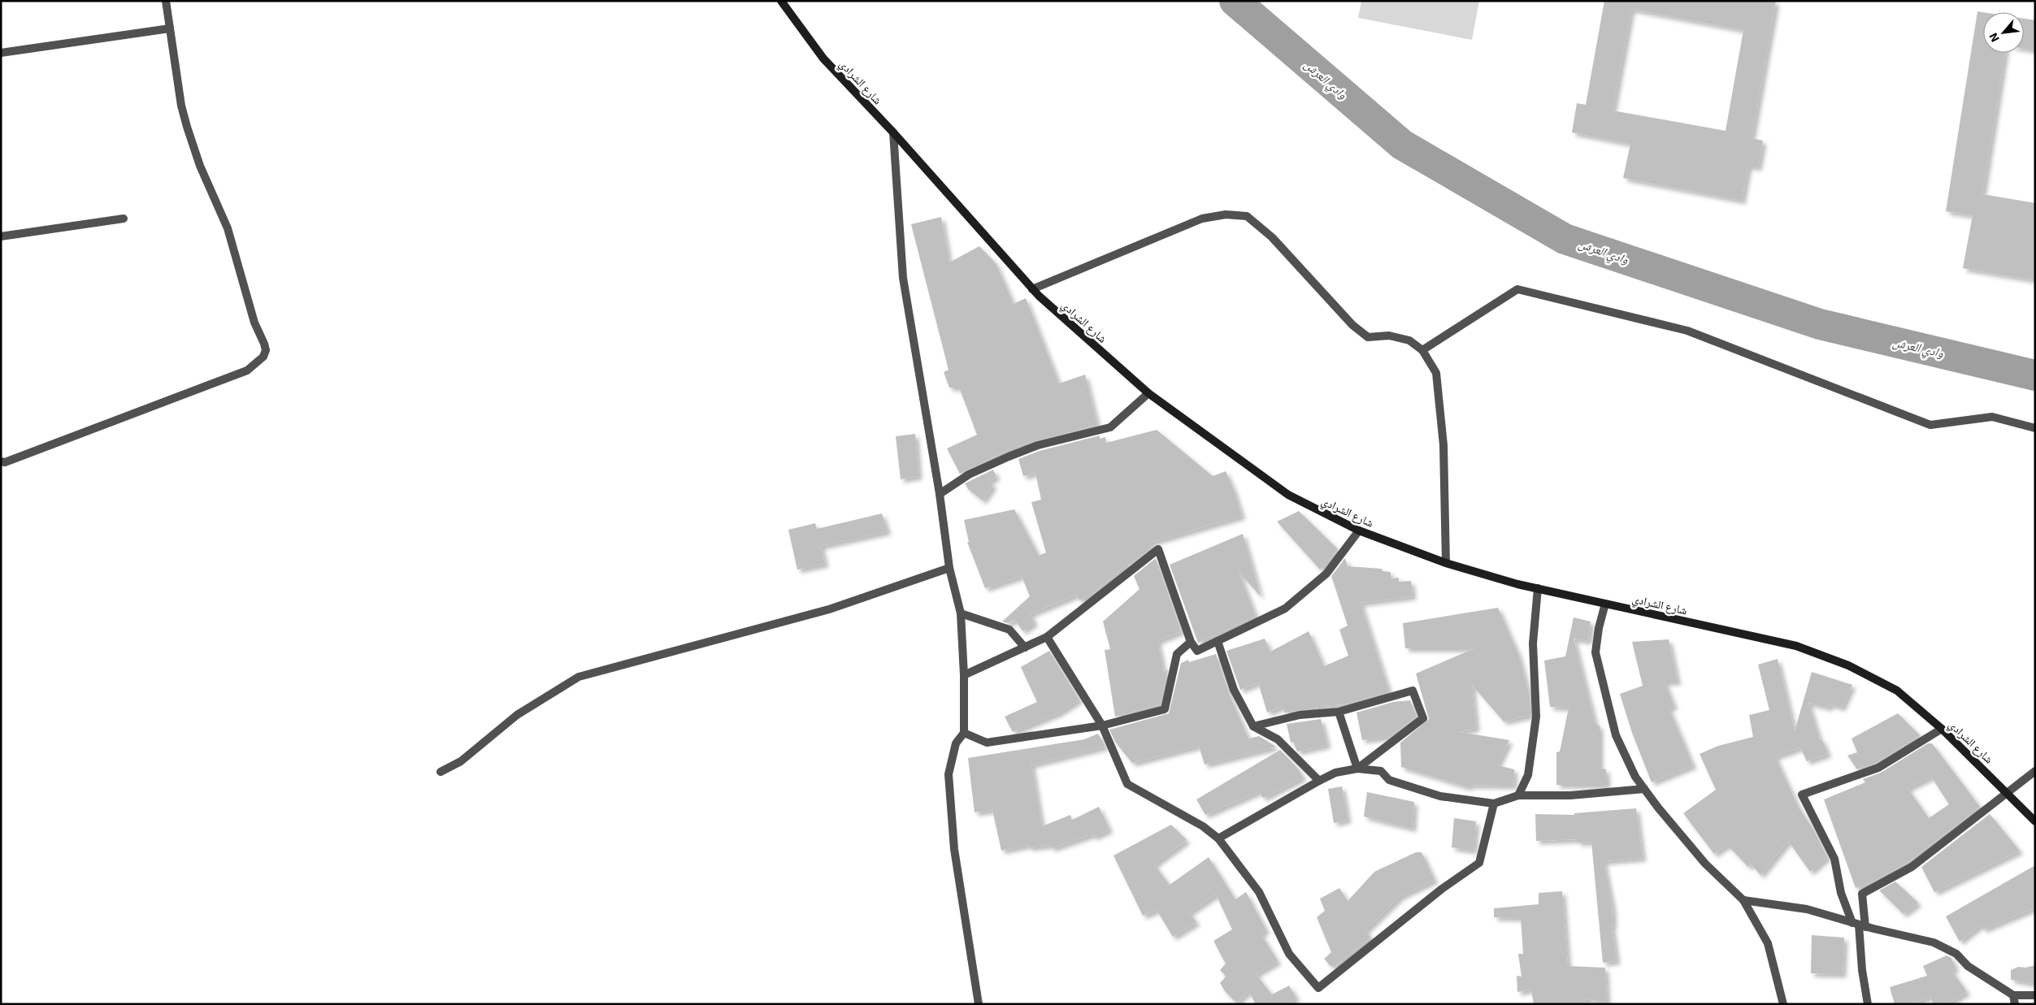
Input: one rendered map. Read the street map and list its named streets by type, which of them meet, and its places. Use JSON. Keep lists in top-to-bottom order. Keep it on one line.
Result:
{"streets":{"street":["شارع الشرادي"]},"water":["وادي العرش"],"north":"bottom left"}
